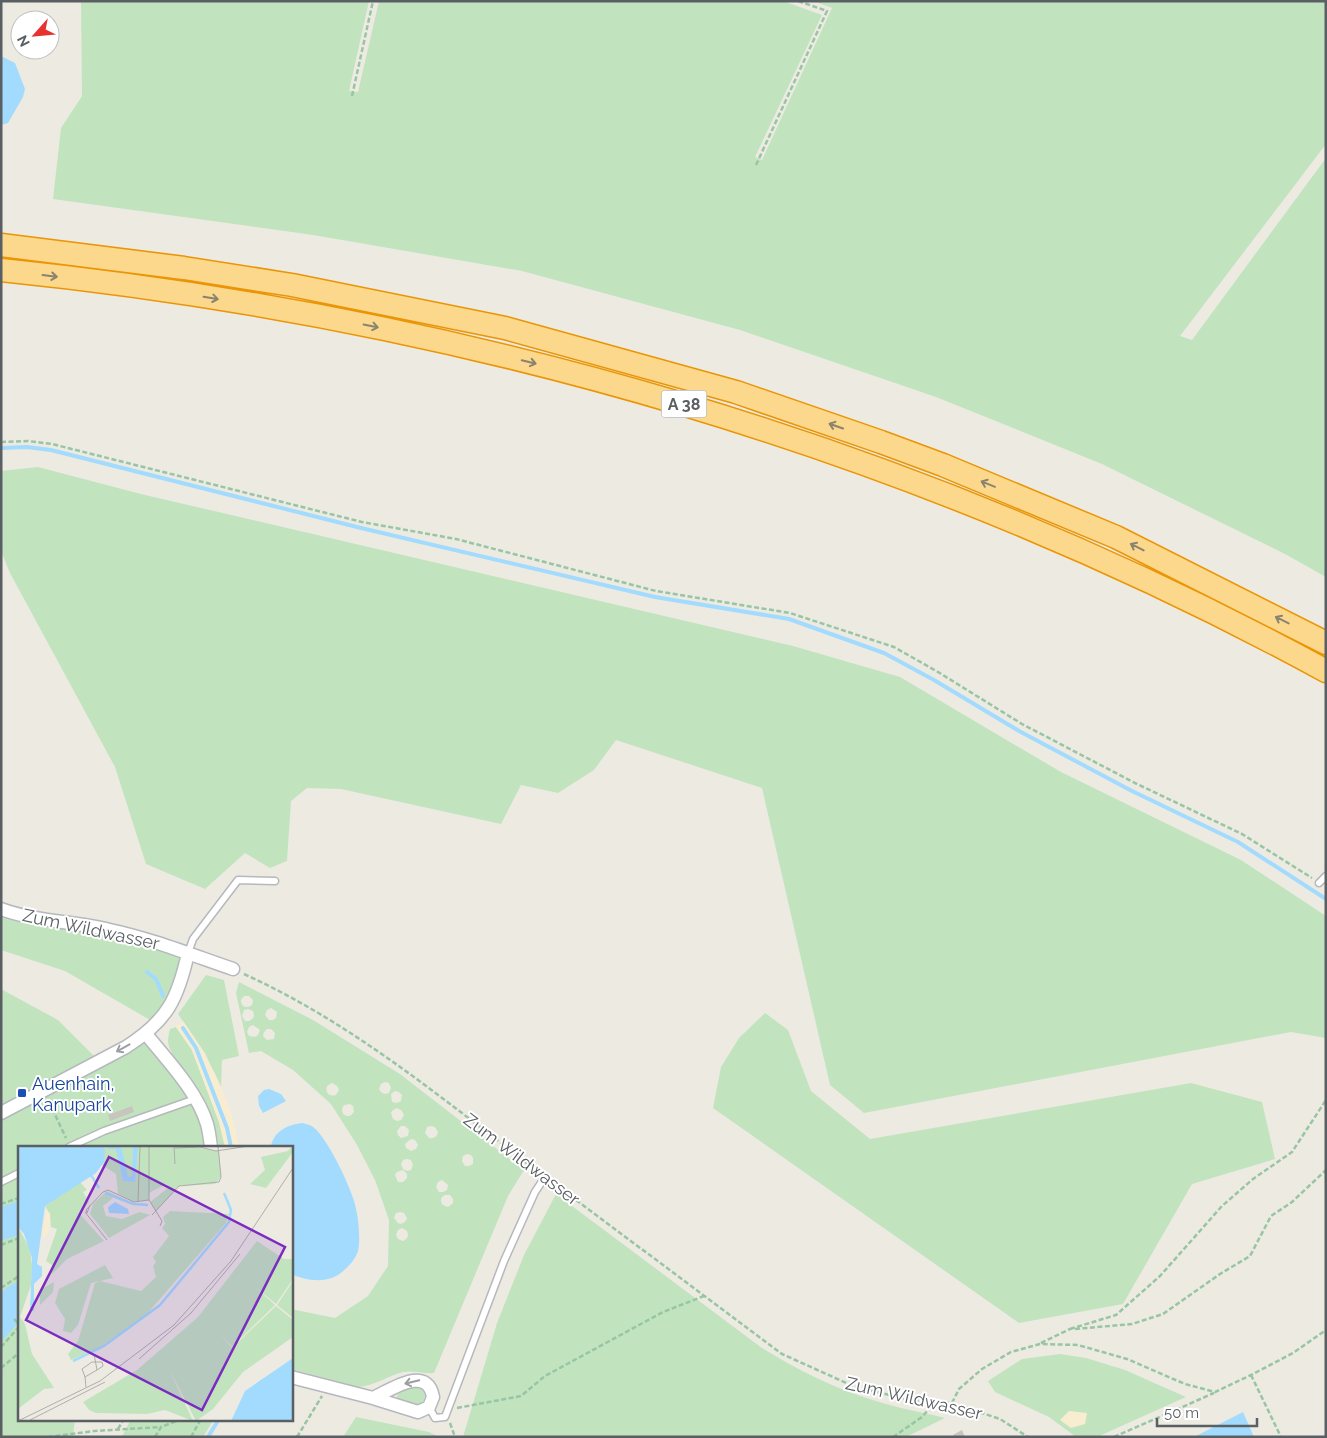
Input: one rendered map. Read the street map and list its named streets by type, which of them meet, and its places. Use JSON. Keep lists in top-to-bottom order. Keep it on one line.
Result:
{"streets":{"highway":["A 38"],"street":["Zum Wildwasser"]},"places":{"transit":["Auenhain, Kanupark"]},"scale_bar":"50 m","north":"bottom left"}
